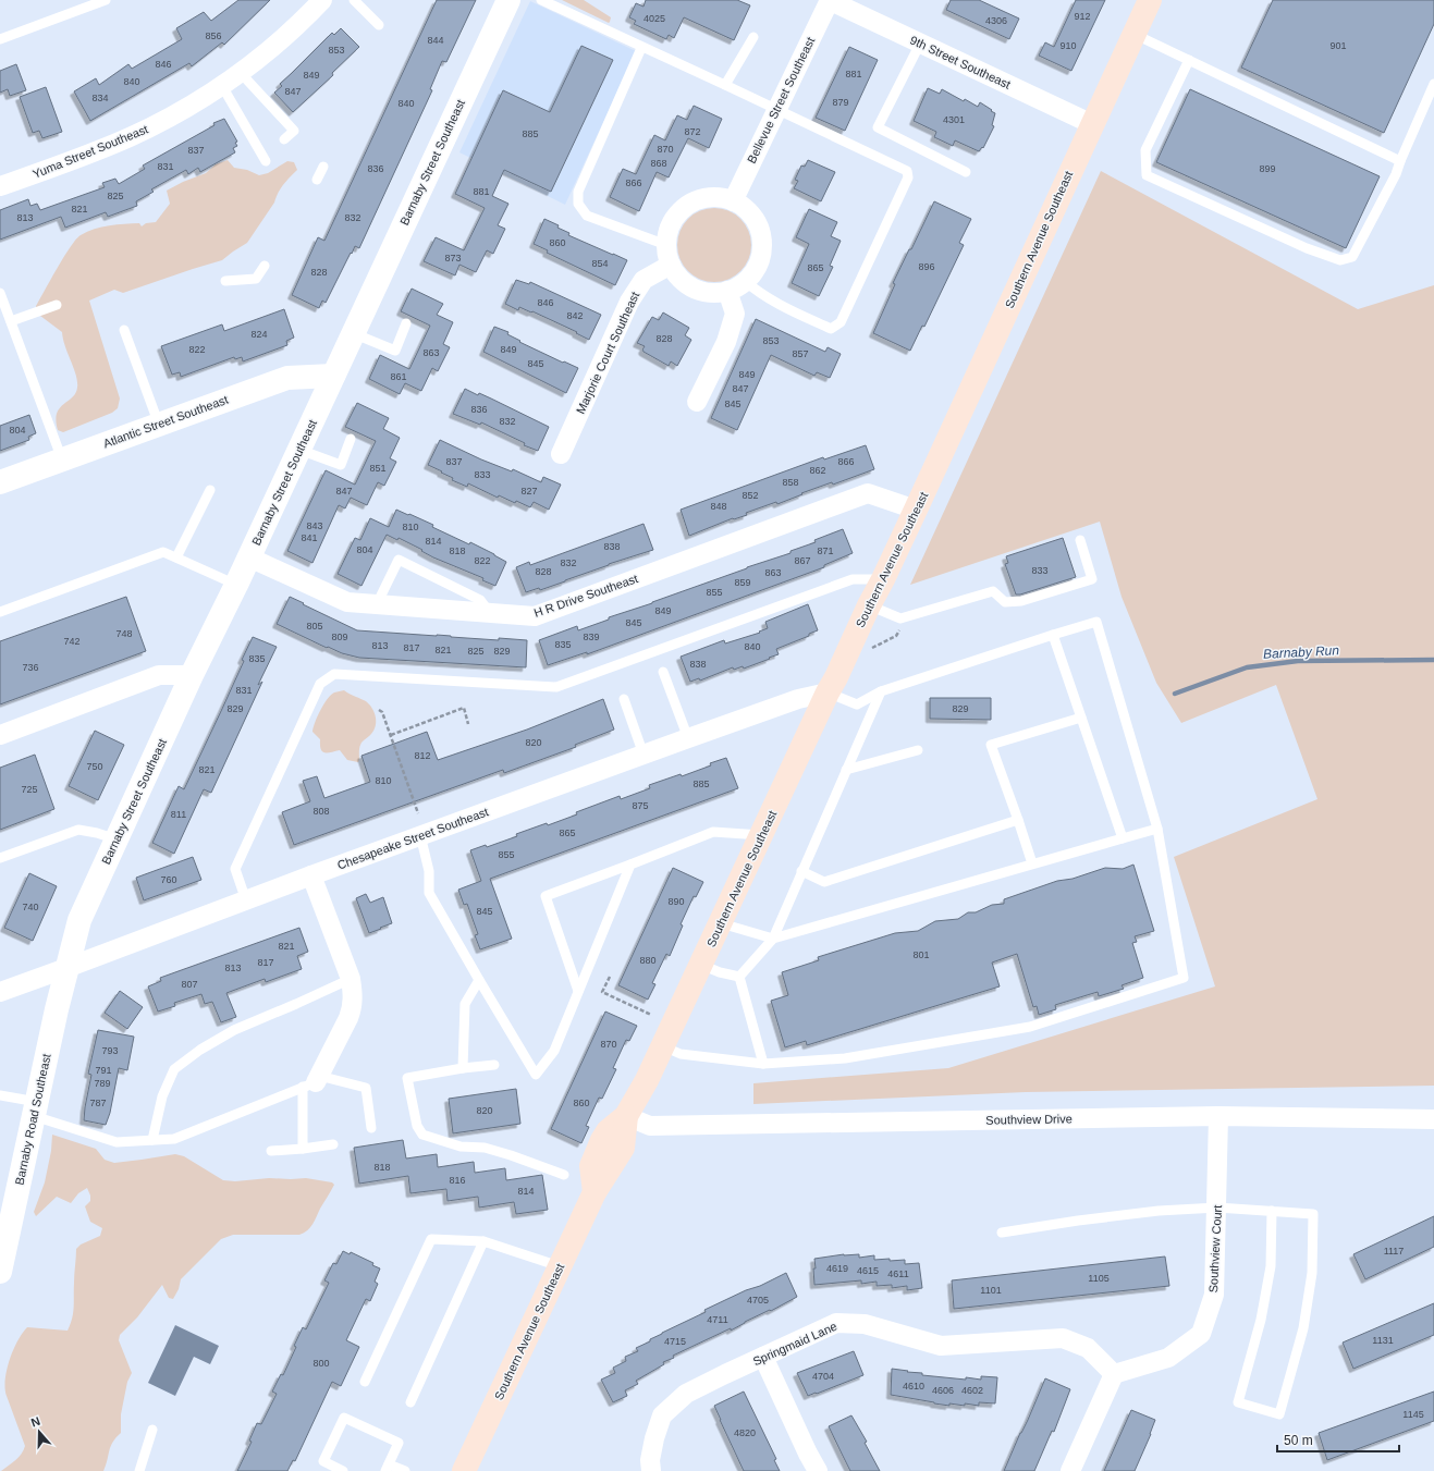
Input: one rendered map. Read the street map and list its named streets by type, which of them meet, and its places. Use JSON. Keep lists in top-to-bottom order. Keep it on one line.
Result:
{"streets":{"main road":["Southern Avenue Southeast"],"street":["9th Street Southeast","Bellevue Street Southeast","Yuma Street Southeast","Barnaby Street Southeast","Marjorie Court Southeast","Atlantic Street Southeast","H R Drive Southeast","Chesapeake Street Southeast","Barnaby Road Southeast","Southview Drive","Southview Court","Springmaid Lane"]},"crossings":[["9th Street Southeast","Bellevue Street Southeast"],["9th Street Southeast","Southern Avenue Southeast"],["Bellevue Street Southeast","Marjorie Court Southeast"],["Barnaby Street Southeast","Atlantic Street Southeast"],["Barnaby Street Southeast","H R Drive Southeast"],["Barnaby Street Southeast","Chesapeake Street Southeast"],["Barnaby Street Southeast","Barnaby Road Southeast"],["Southern Avenue Southeast","H R Drive Southeast"],["Southern Avenue Southeast","Chesapeake Street Southeast"],["Southern Avenue Southeast","Southview Drive"],["Chesapeake Street Southeast","Barnaby Road Southeast"],["Southview Drive","Southview Court"],["Southview Court","Springmaid Lane"]],"water":["Barnaby Run"],"house_numbers":["912","4025","4306","856","844","910","901","853","846","881","849","840","847","834","879","840","4301","872","885","870","837","868","831","836","899","866","881","825","821","813","832","860","873","854","896","865","828","846","842","824","828","853","822","849","863","857","845","849","861","847","845","836","832","804","837","866","851","862","833","858","847","827","852","848","843","810","841","814","838","804","818","871","822","867","832","833","828","863","859","855","849","845","805","748","809","839","742","835","813","840","817","821","825","829","835","838","736","831","829","829","820","812","750","821","810","885","725","875","808","811","865","855","760","890","740","845","821","801","880","817","813","807","870","793","791","789","787","860","820","818","816","814","1117","4619","4615","4611","1105","1101","4705","4711","1131","4715","800","4704","4610","4606","4602","1145","4820"],"scale_bar":"50 m","north":"top"}
